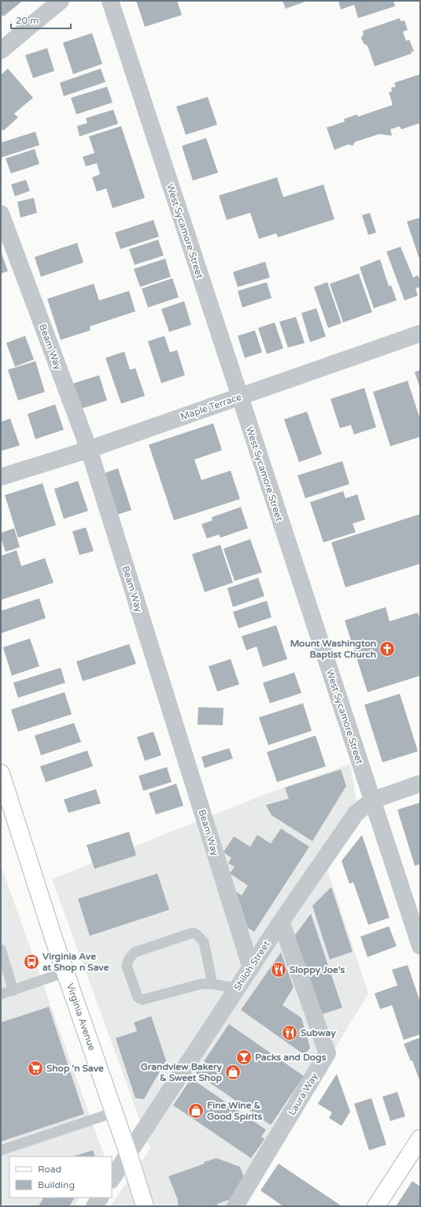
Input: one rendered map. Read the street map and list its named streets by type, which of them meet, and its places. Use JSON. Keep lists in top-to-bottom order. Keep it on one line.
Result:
{"streets":{"street":["West Sycamore Street","Beam Way","Maple Terrace","Shiloh Street","Virginia Avenue","Laura Way"]},"crossings":[["West Sycamore Street","Maple Terrace"],["West Sycamore Street","Shiloh Street"],["Beam Way","Maple Terrace"],["Beam Way","Shiloh Street"],["Shiloh Street","Virginia Avenue"],["Shiloh Street","Laura Way"]],"places":{"church":["Mount Washington Baptist Church"],"bus stop":["Virginia Ave at Shop n Save"],"restaurant":["Sloppy Joe's","Subway"],"bar":["Packs and Dogs"],"supermarket":["Shop 'n Save"],"shop":["Grandview Bakery & Sweet Shop","Fine Wine & Good Spirits"]},"legend":["Road","Building"],"scale_bar":"20 m"}
